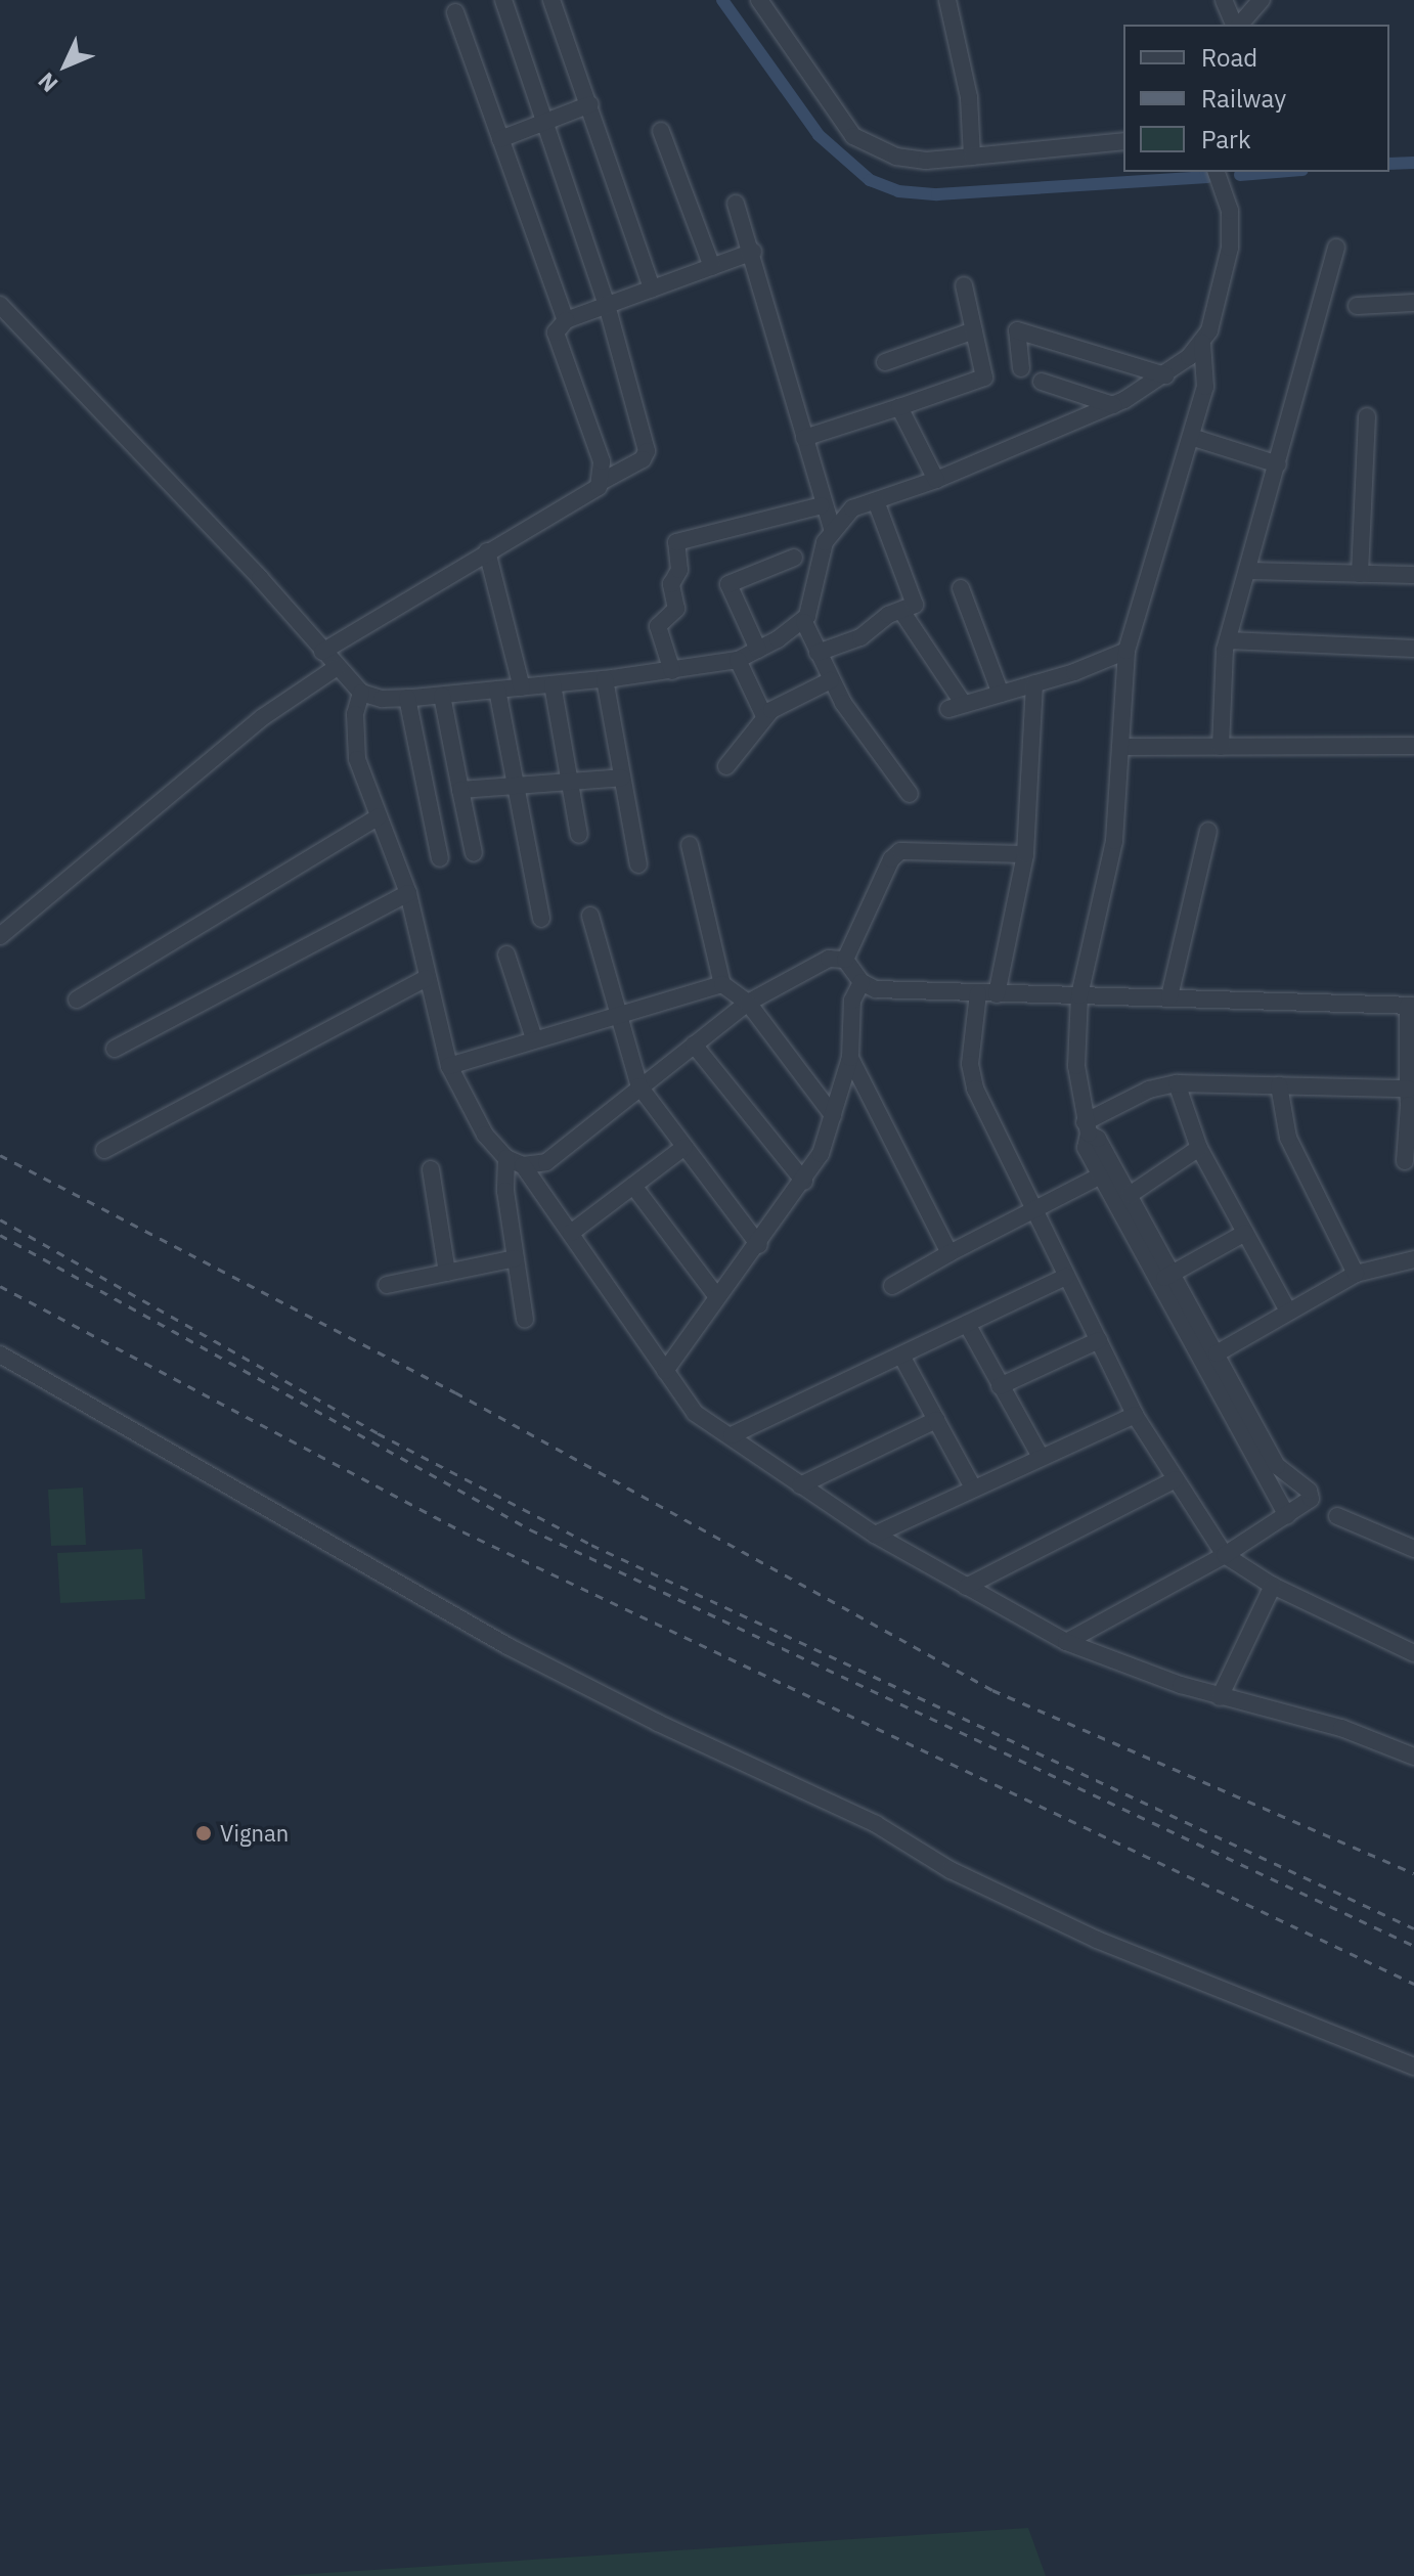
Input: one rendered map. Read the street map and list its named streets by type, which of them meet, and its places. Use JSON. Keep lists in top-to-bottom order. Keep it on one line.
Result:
{"places":["Vignan"],"legend":["Road","Railway","Park"],"north":"bottom left"}
